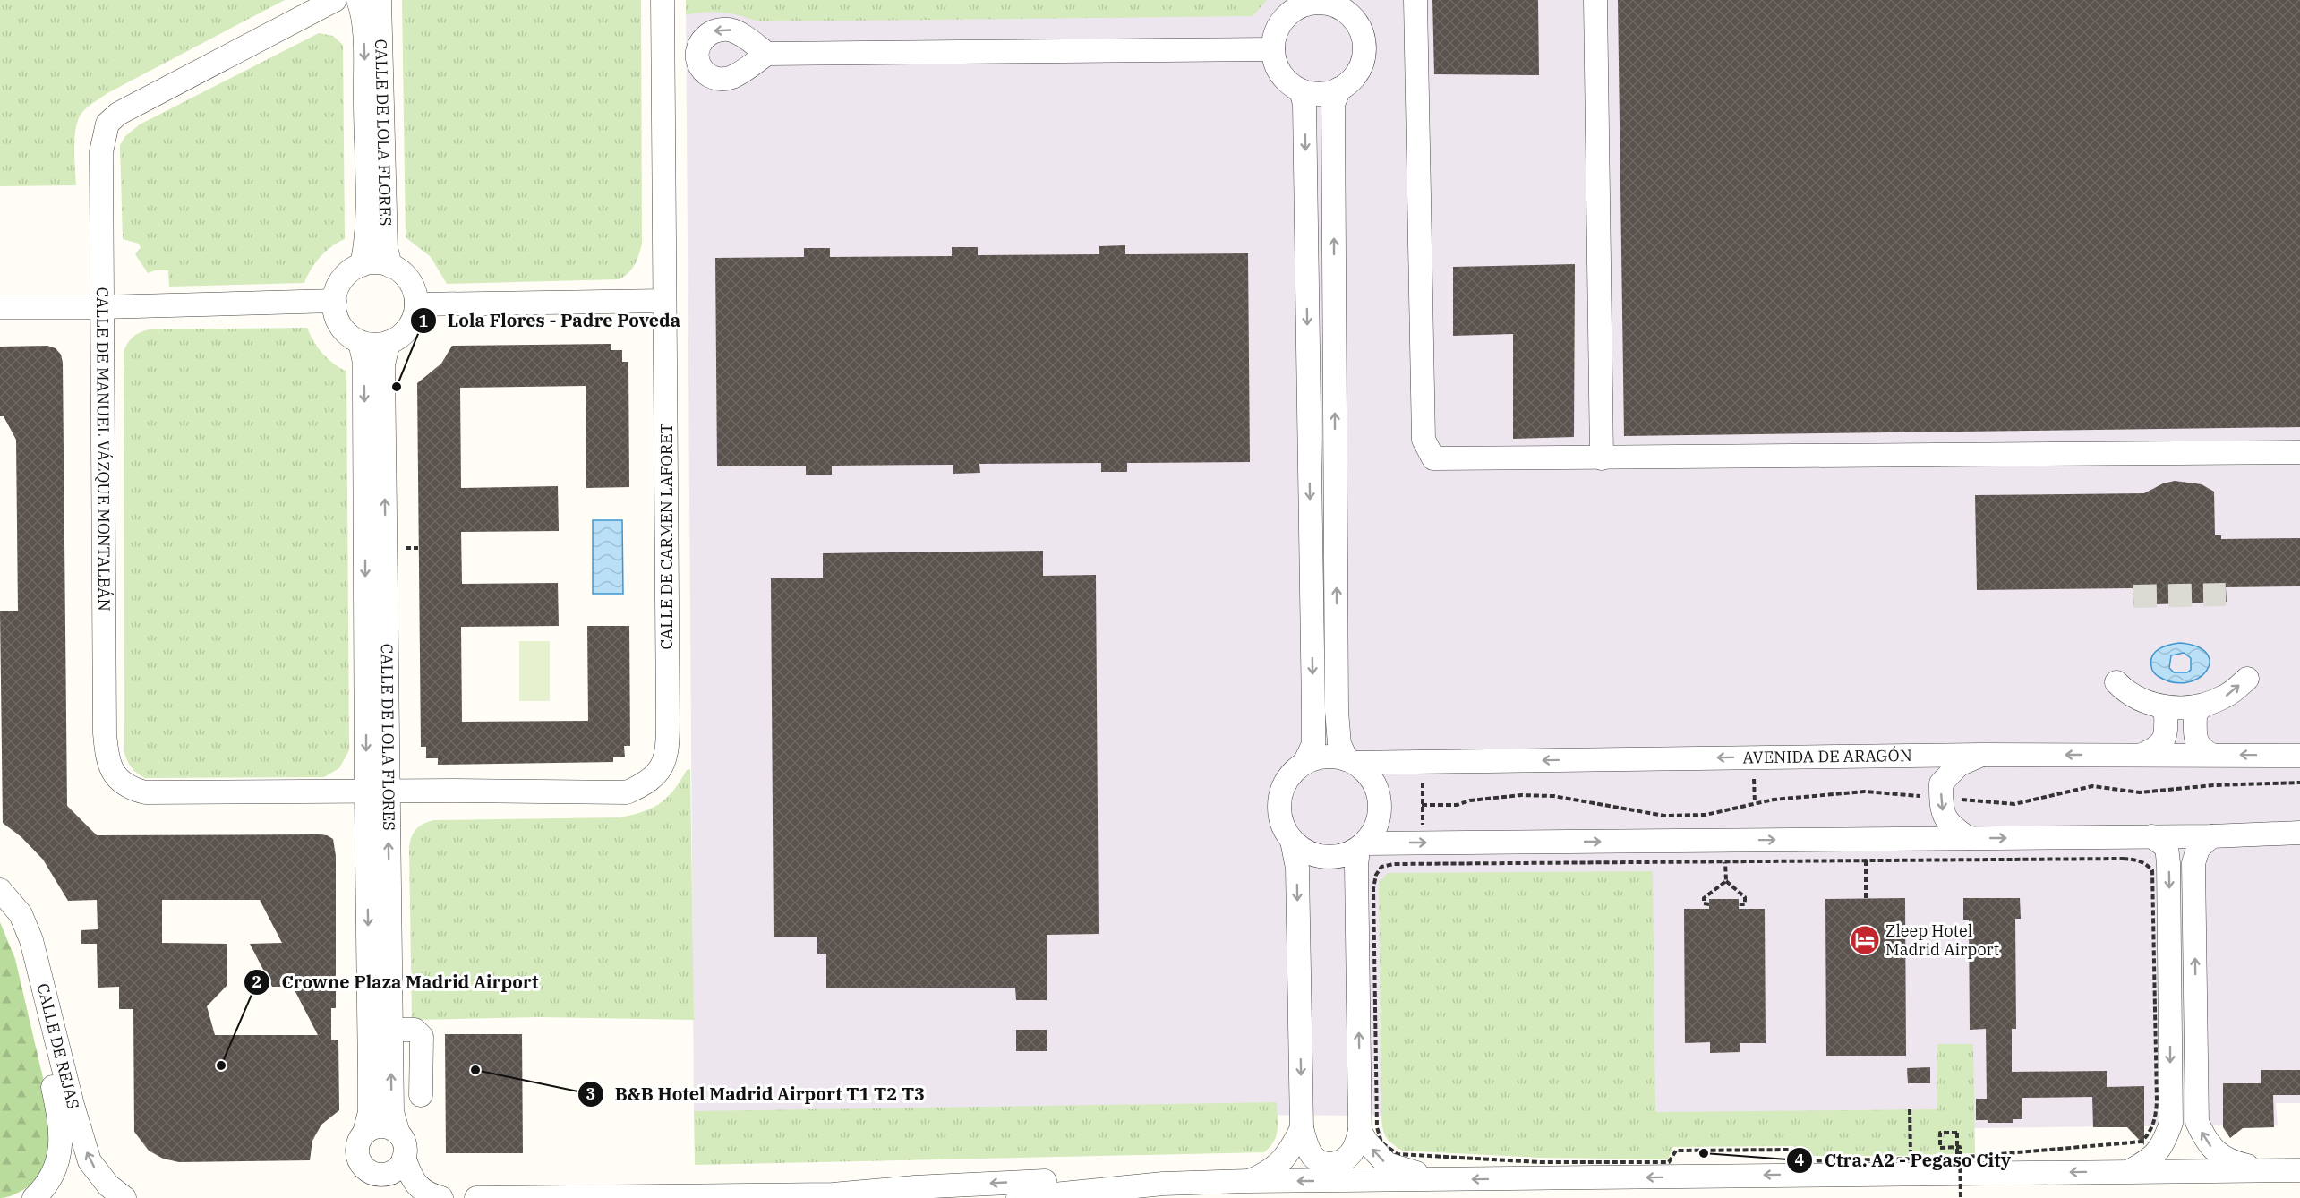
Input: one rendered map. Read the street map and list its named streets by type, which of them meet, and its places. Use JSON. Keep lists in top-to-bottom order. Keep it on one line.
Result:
{"streets":{"street":["CALLE DE LOLA FLORES","CALLE DE MANUEL VÁZQUE MONTALBÁN","CALLE DE CARMEN LAFORET","AVENIDA DE ARAGÓN","CALLE DE REJAS"]},"crossings":[["CALLE DE LOLA FLORES","CALLE DE MANUEL VÁZQUE MONTALBÁN"],["CALLE DE LOLA FLORES","CALLE DE CARMEN LAFORET"],["CALLE DE MANUEL VÁZQUE MONTALBÁN","CALLE DE CARMEN LAFORET"]],"places":{"other":["Lola Flores - Padre Poveda","Crowne Plaza Madrid Airport","B&B Hotel Madrid Airport T1 T2 T3","Ctra. A2 - Pegaso City"],"hotel":["Zleep Hotel Madrid Airport"]}}
